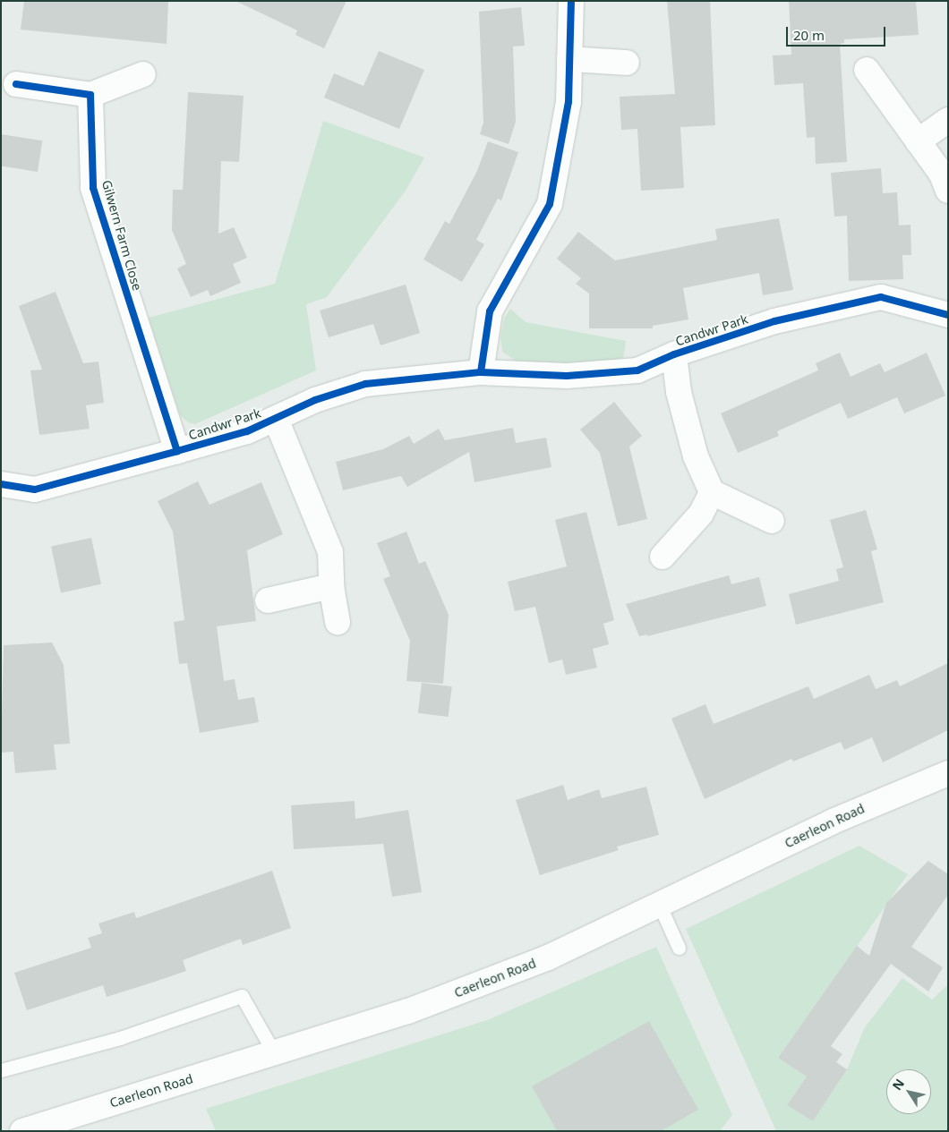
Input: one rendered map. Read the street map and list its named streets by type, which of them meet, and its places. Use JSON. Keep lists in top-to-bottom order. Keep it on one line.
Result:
{"streets":{"street":["Gilwern Farm Close","Candwr Park","Caerleon Road"]},"crossings":[["Gilwern Farm Close","Candwr Park"]],"scale_bar":"20 m","north":"top left"}
